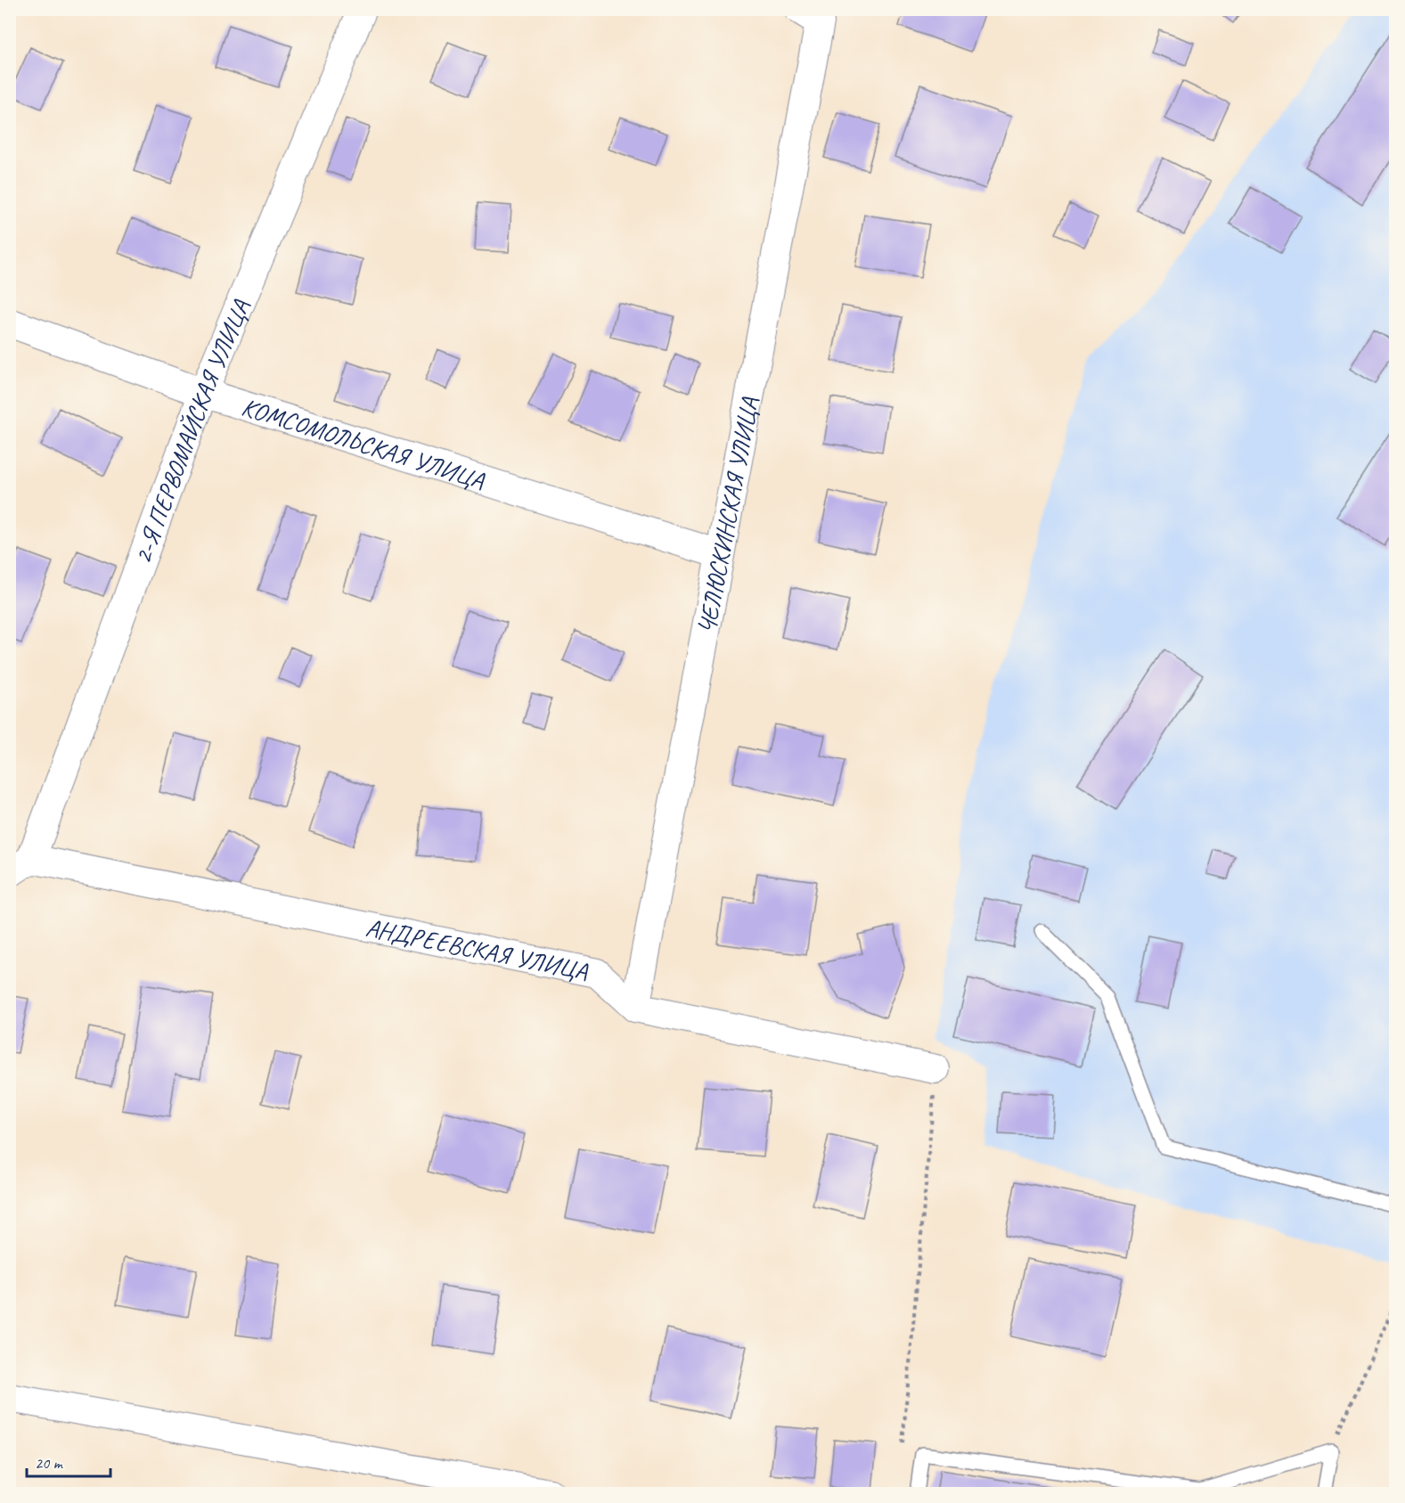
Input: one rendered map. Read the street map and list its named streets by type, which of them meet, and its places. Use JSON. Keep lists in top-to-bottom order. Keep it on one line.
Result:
{"streets":{"street":["2-Я ПЕРВОМАЙСКАЯ УЛИЦА","КОМСОМОЛЬСКАЯ УЛИЦА","ЧЕЛЮСКИНСКАЯ УЛИЦА","АНДРЕЕВСКАЯ УЛИЦА"]},"crossings":[["2-Я ПЕРВОМАЙСКАЯ УЛИЦА","КОМСОМОЛЬСКАЯ УЛИЦА"],["2-Я ПЕРВОМАЙСКАЯ УЛИЦА","АНДРЕЕВСКАЯ УЛИЦА"],["КОМСОМОЛЬСКАЯ УЛИЦА","ЧЕЛЮСКИНСКАЯ УЛИЦА"],["ЧЕЛЮСКИНСКАЯ УЛИЦА","АНДРЕЕВСКАЯ УЛИЦА"]],"scale_bar":"20 m"}
